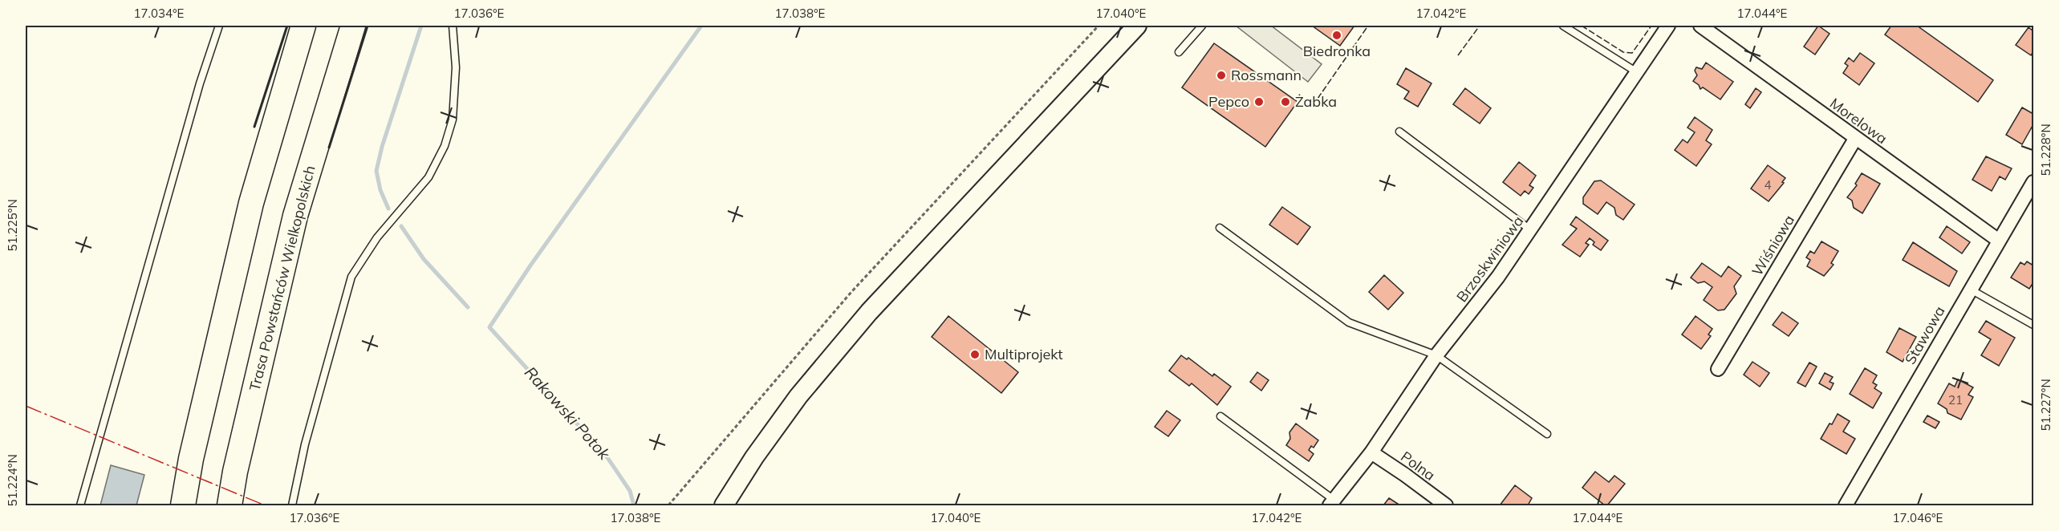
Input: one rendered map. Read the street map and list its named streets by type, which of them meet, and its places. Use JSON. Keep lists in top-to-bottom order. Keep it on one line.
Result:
{"streets":{"highway":["Trasa Powstańców Wielkopolskich"],"street":["Morelowa","Wiśniowa","Brzoskwiniowa","Stawowa","Polna"]},"crossings":[["Morelowa","Wiśniowa"],["Morelowa","Stawowa"],["Brzoskwiniowa","Polna"]],"water":["Rakowski Potok"],"places":["Biedronka","Rossmann","Pepco","Żabka","Multiprojekt"],"house_numbers":["4","21"],"coordinates":["17.034°E","17.036°E","17.038°E","17.040°E","17.042°E","17.044°E","51.228°N","51.225°N","51.227°N","51.224°N","17.046°E"]}
